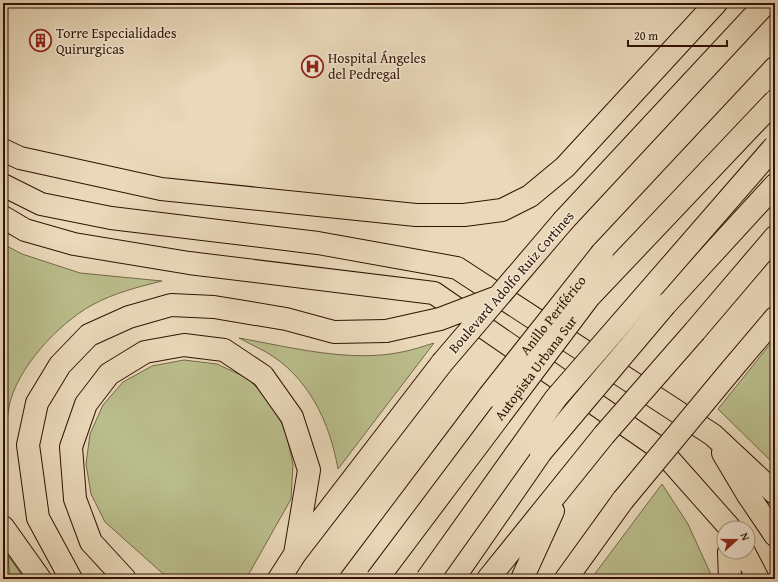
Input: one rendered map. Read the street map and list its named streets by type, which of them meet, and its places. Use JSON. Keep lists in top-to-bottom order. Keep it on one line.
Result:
{"streets":{"main road":["Boulevard Adolfo Ruiz Cortines","Anillo Periférico","Autopista Urbana Sur"]},"places":{"building":["Torre Especialidades Quirurgicas"],"hospital":["Hospital Ángeles del Pedregal"]},"scale_bar":"20 m","north":"right"}
